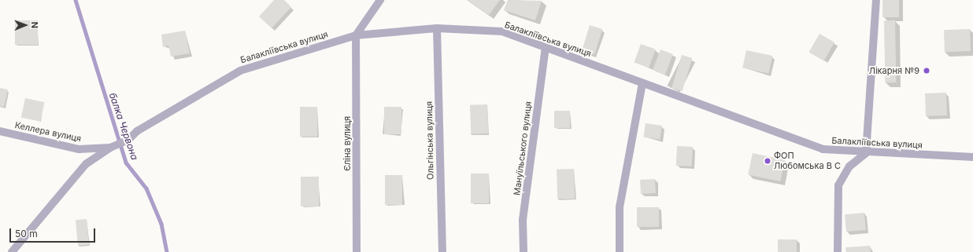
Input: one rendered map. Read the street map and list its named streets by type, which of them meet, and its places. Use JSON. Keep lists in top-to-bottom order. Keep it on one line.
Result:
{"streets":{"street":["Балакліївська вулиця","Келлера вулиця","Ольгінська вулиця","Єліна вулиця","Мануїльського вулиця"]},"crossings":[["Балакліївська вулиця","Келлера вулиця"],["Балакліївська вулиця","Ольгінська вулиця"],["Балакліївська вулиця","Єліна вулиця"],["Балакліївська вулиця","Мануїльського вулиця"]],"water":["балка Червона"],"places":["Лікарня №9","ФОП Любомська В С"],"scale_bar":"50 m","north":"right"}
